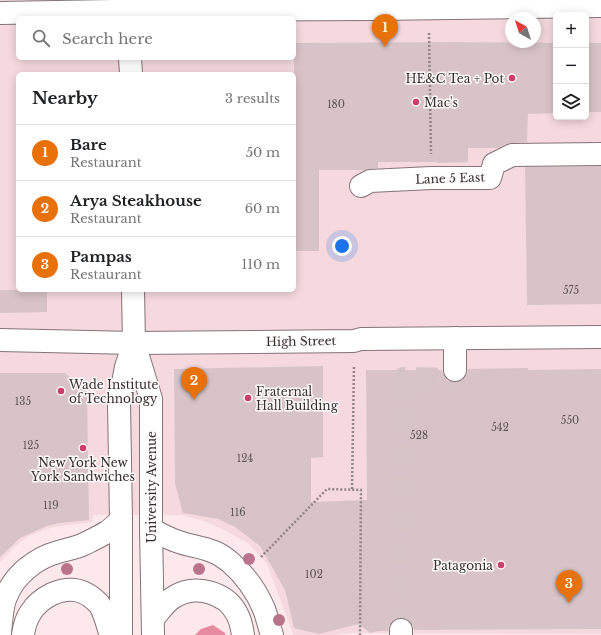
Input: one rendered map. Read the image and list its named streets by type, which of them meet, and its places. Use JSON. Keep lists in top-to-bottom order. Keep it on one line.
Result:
{"streets":{"street":["Lane 5 East","High Street","University Avenue"]},"crossings":[["High Street","University Avenue"]],"places":["HE&C Tea + Pot","Mac's","Wade Institute of Technology","Fraternal Hall Building","New York New York Sandwiches","Patagonia"],"house_numbers":["180","575","135","550","542","528","125","124","119","116","102"],"north":"top left","page":{"map_buttons":["+","−"],"pins":["1","2","3"],"search":"Search here","heading":["Nearby","3 results"],"list":[{"mark":"1","name":"Bare","note":"Restaurant","value":"50 m"},{"mark":"2","name":"Arya Steakhouse","note":"Restaurant","value":"60 m"},{"mark":"3","name":"Pampas","note":"Restaurant","value":"110 m"}]}}
